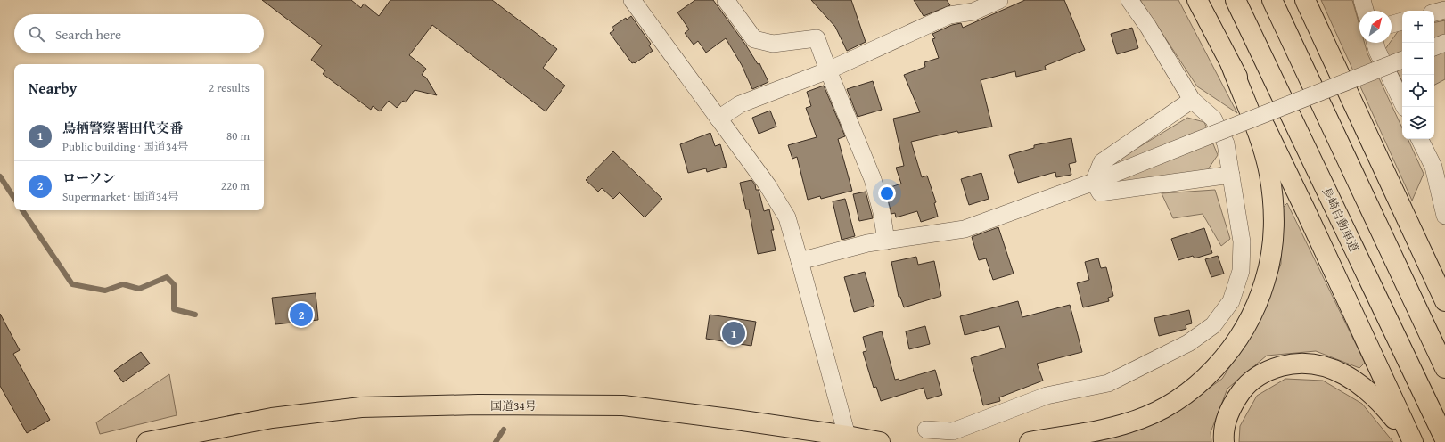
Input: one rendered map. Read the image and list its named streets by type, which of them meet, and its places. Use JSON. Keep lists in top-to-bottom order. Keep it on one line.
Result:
{"streets":{"highway":["長崎自動車道","国道34号"]},"north":"top right","page":{"map_buttons":["+","−"],"search":"Search here","heading":["Nearby","2 results"],"list":[{"mark":"1","name":"鳥栖警察署田代交番","note":"Public building · 国道34号","value":"80 m"},{"mark":"2","name":"ローソン","note":"Supermarket · 国道34号","value":"220 m"}],"pins":["2","1"]}}
